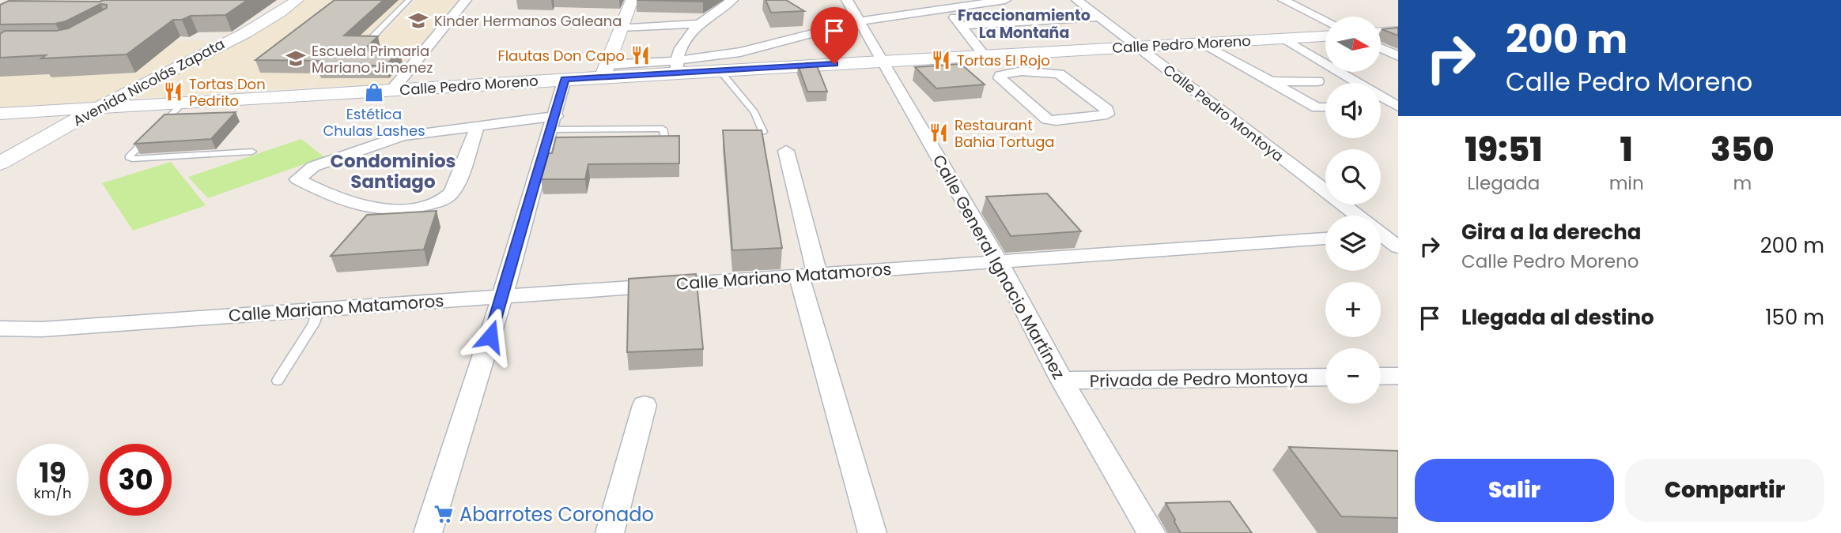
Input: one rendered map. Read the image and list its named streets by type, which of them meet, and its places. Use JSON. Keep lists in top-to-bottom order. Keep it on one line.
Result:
{"streets":{"street":["Calle Pedro Moreno","Avenida Nicolás Zapata","Calle Pedro Montoya","Calle General Ignacio Martínez","Calle Mariano Matamoros","Privada de Pedro Montoya"]},"crossings":[["Calle Pedro Moreno","Avenida Nicolás Zapata"],["Calle Pedro Moreno","Calle Pedro Montoya"],["Calle Pedro Moreno","Calle General Ignacio Martínez"],["Calle General Ignacio Martínez","Calle Mariano Matamoros"],["Calle General Ignacio Martínez","Privada de Pedro Montoya"]],"districts":["Fraccionamiento La Montaña","Condominios Santiago"],"places":{"school or university":["Kinder Hermanos Galeana","Escuela Primaria Mariano Jimenez"],"restaurant":["Flautas Don Capo","Tortas El Rojo","Tortas Don Pedrito","Restaurant Bahia Tortuga"],"shop":["Estética Chulas Lashes"],"supermarket":["Abarrotes Coronado"]},"north":"right","page":{"turn":["200 m","Calle Pedro Moreno"],"map_buttons":["+","−"],"eta":["19:51","Llegada","1","min","350","m"],"list":[{"name":"Gira a la derecha","note":"Calle Pedro Moreno","value":"200 m"},{"name":"Llegada al destino","value":"150 m"}],"speed":"19 km/h","limit":"30","buttons":["Salir","Compartir"]}}
